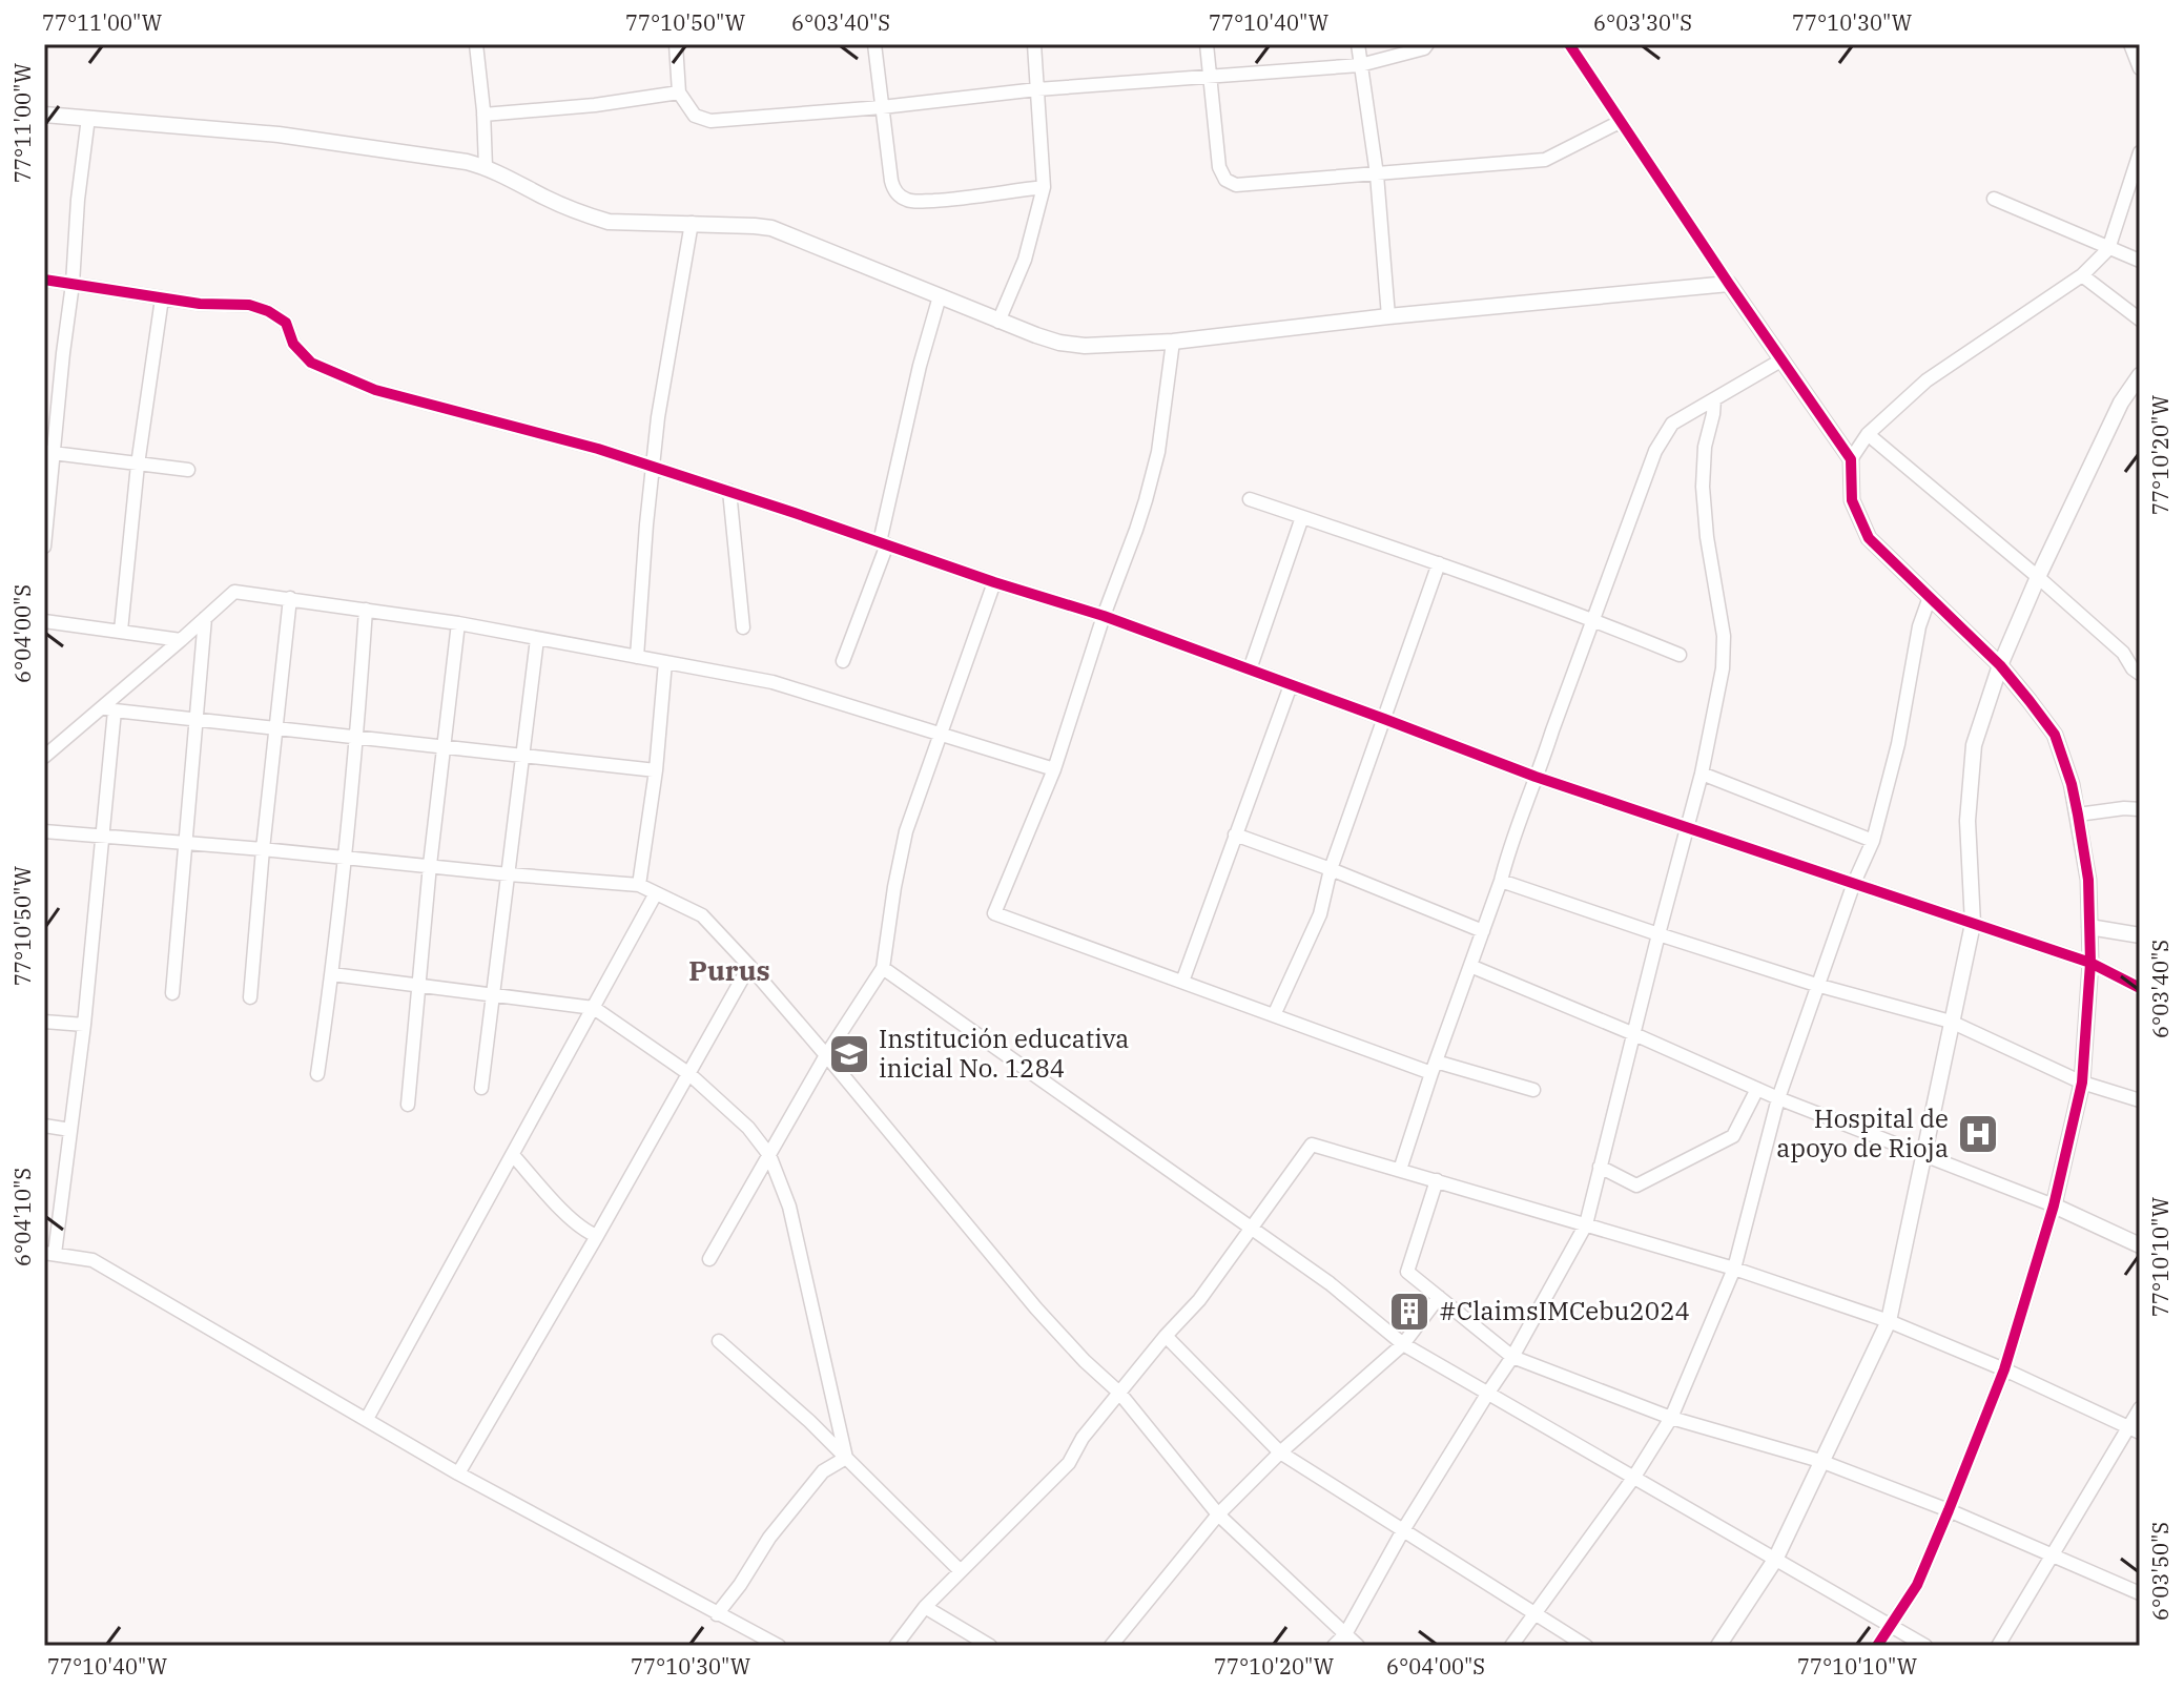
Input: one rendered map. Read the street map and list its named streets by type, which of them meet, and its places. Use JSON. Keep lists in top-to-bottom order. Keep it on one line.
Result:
{"districts":["Purus"],"places":{"school or university":["Institución educativa inicial No. 1284"],"hospital":["Hospital de apoyo de Rioja"],"building":["#ClaimsIMCebu2024"]},"coordinates":["77°11'00\"W","77°10'50\"W","6°03'40\"S","77°10'40\"W","6°03'30\"S","77°10'30\"W","77°10'20\"W","6°04'00\"S","6°04'10\"S","77°10'10\"W","6°03'50\"S"]}
